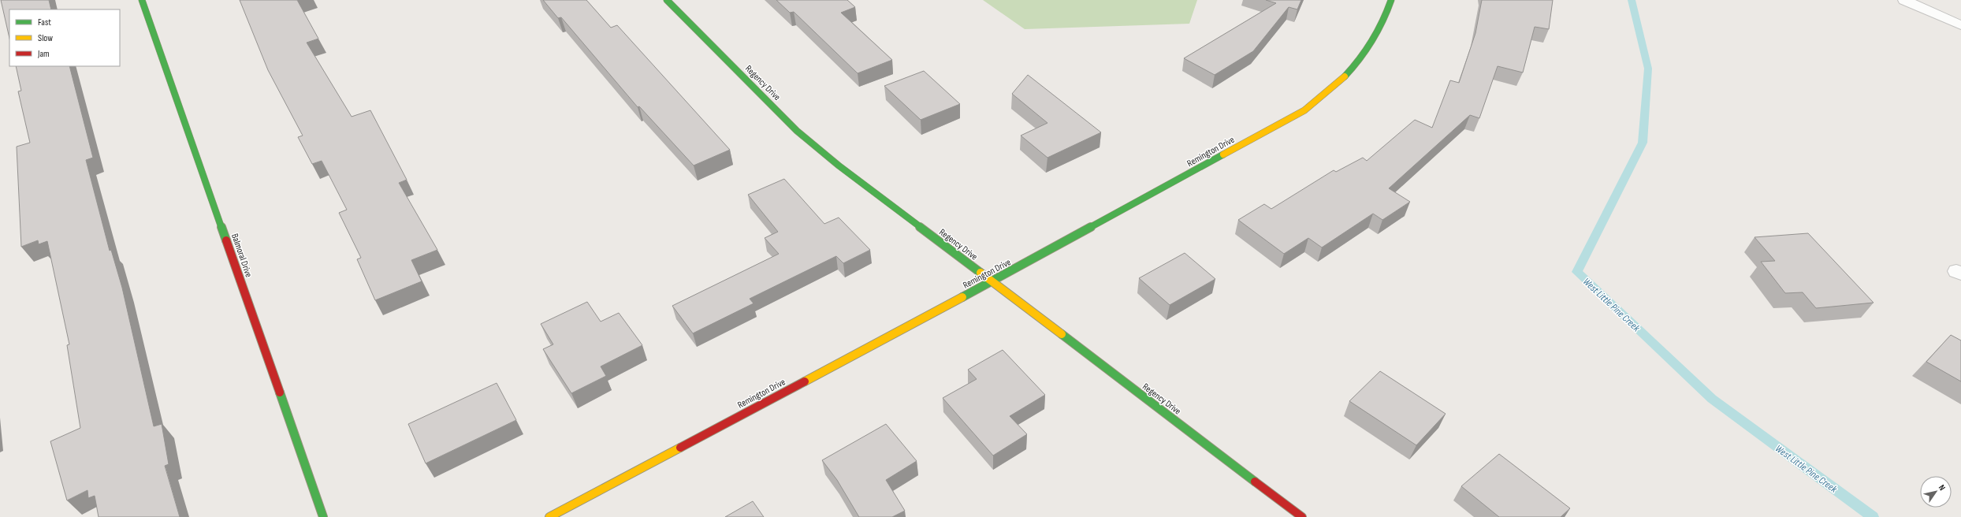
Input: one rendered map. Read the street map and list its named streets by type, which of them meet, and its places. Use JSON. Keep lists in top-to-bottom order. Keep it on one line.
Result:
{"streets":{"street":["Regency Drive","Remington Drive","Balmoral Drive"]},"crossings":[["Regency Drive","Remington Drive"]],"water":["West Little Pine Creek"],"legend":["Fast","Slow","Jam"],"north":"top right"}
